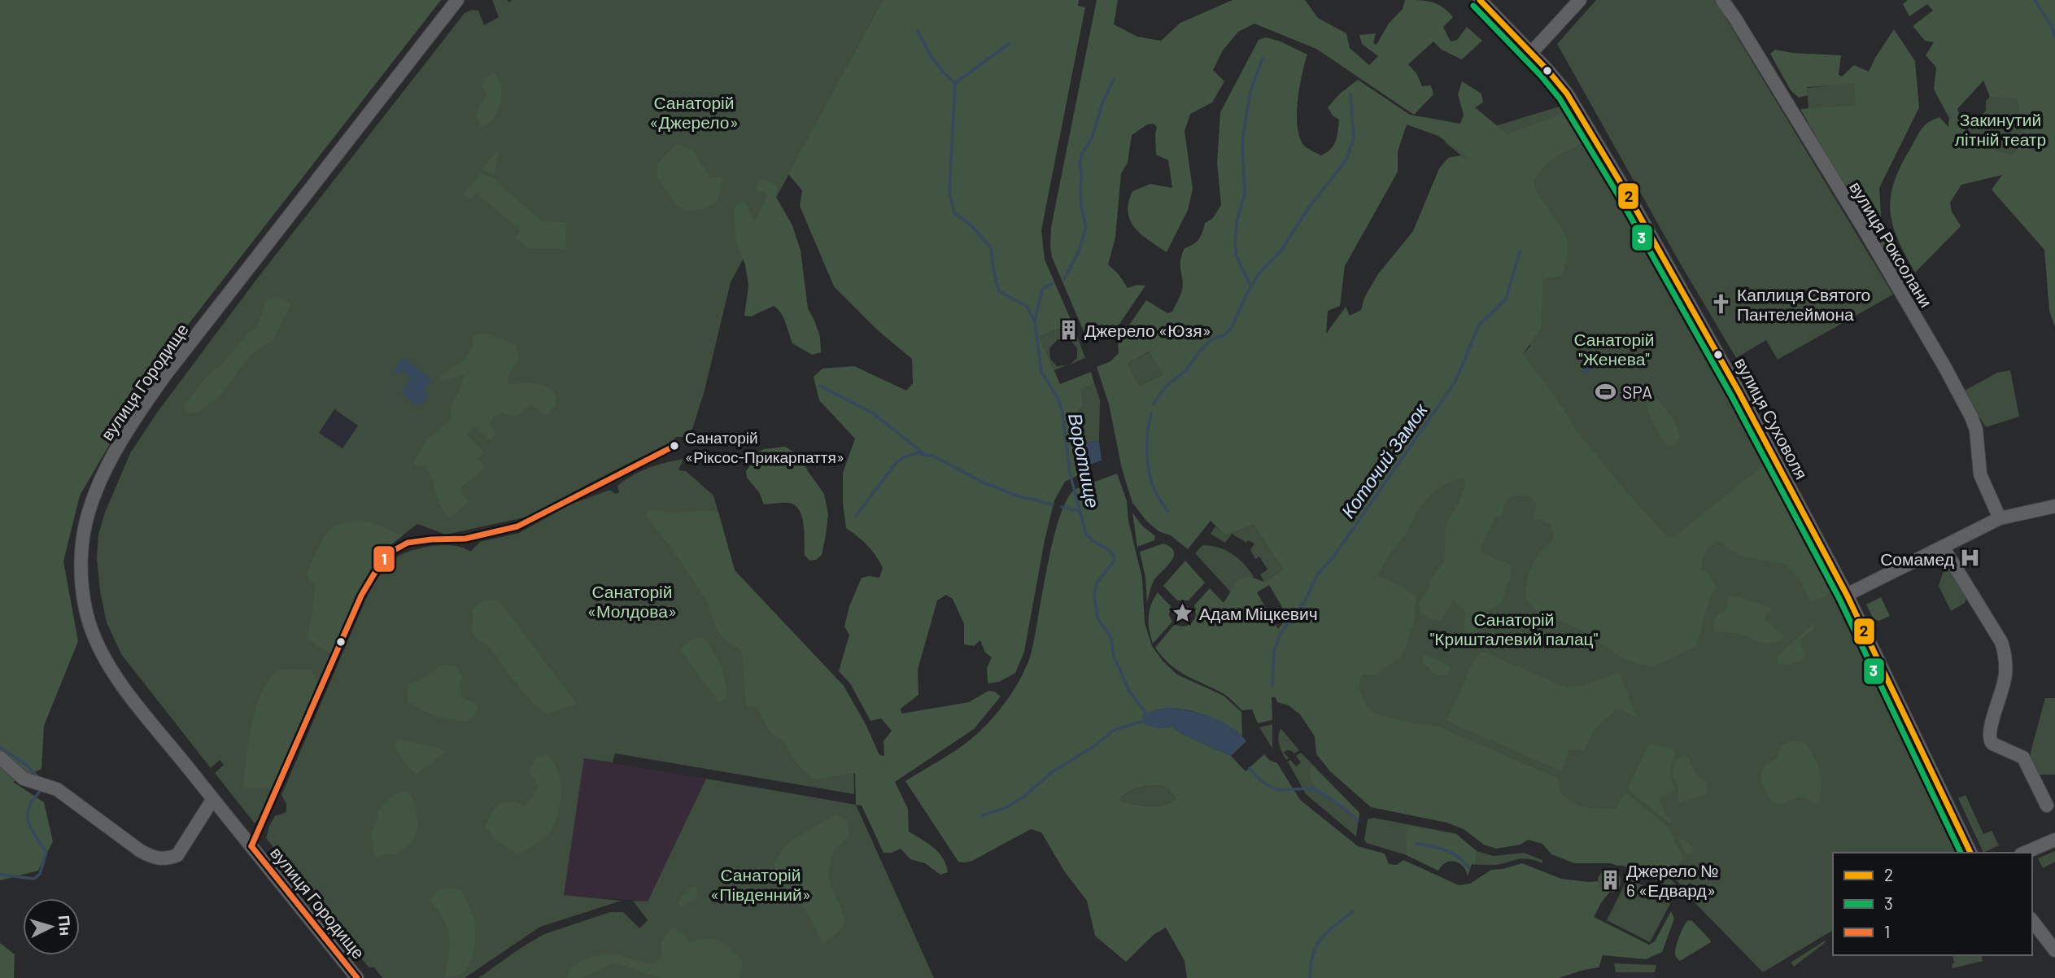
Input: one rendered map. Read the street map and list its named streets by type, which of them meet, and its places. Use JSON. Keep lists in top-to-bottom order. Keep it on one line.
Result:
{"streets":{"street":["вулиця Роксолани","вулиця Городище","вулиця Суховоля"]},"water":["Воротище","Коточий Замок"],"parks":["Санаторій «Джерело»","Закинутий літній театр","Санаторій \"Женева\"","Санаторій «Молдова»","Санаторій \"Кришталевий палац\"","Санаторій «Південний»"],"places":{"church":["Каплиця Святого Пантелеймона"],"building":["Джерело «Юзя»","Джерело № 6 «Едвард»"],"sports":["SPA"],"other":["Санаторій «Ріксос-Прикарпаття»"],"hospital":["Сомамед"],"place":["Адам Міцкевич"]},"lines":["transit line 2","transit line 3","transit line 1"],"legend":["2","3","1"],"north":"right"}
